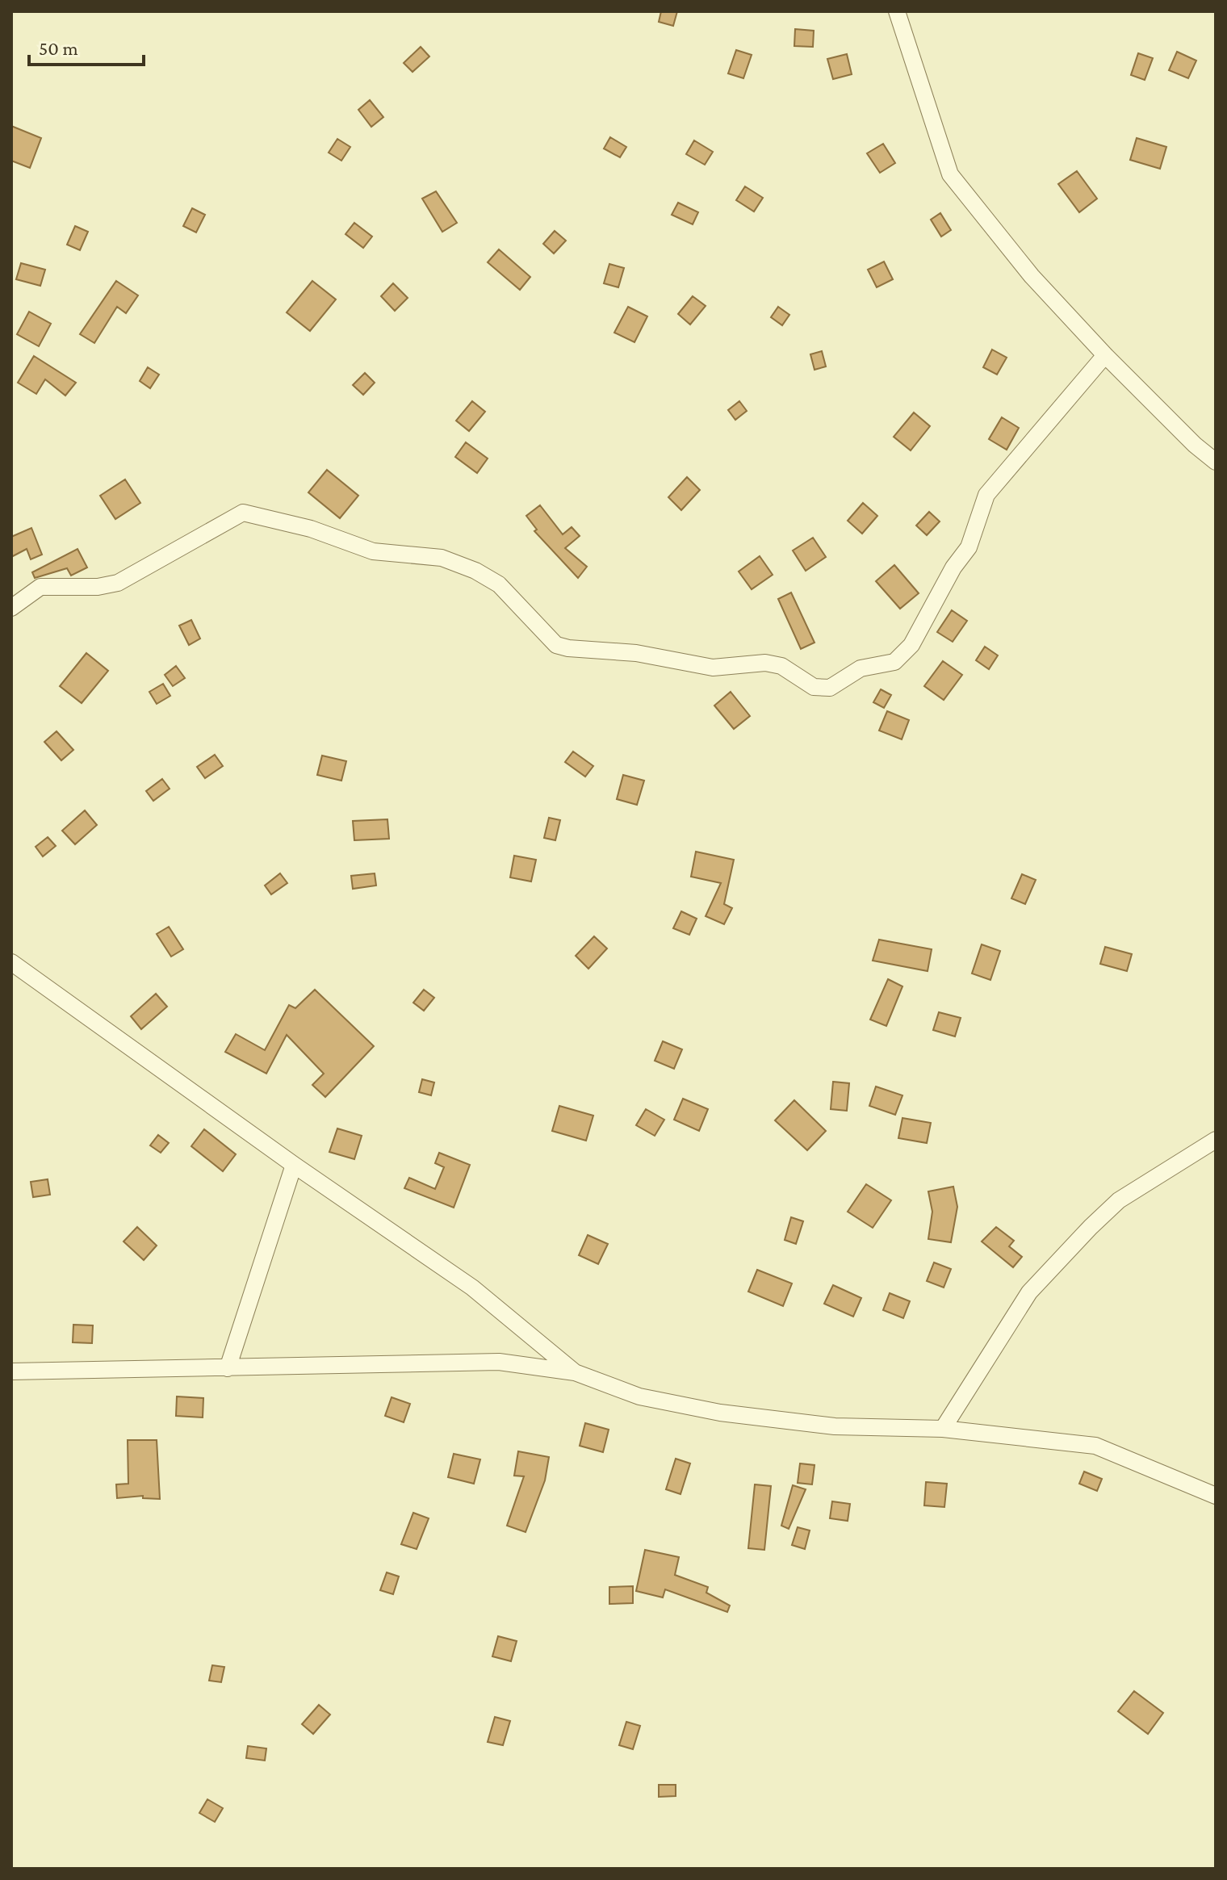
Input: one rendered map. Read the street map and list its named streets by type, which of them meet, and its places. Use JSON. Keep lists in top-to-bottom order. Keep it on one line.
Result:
{"scale_bar":"50 m"}
